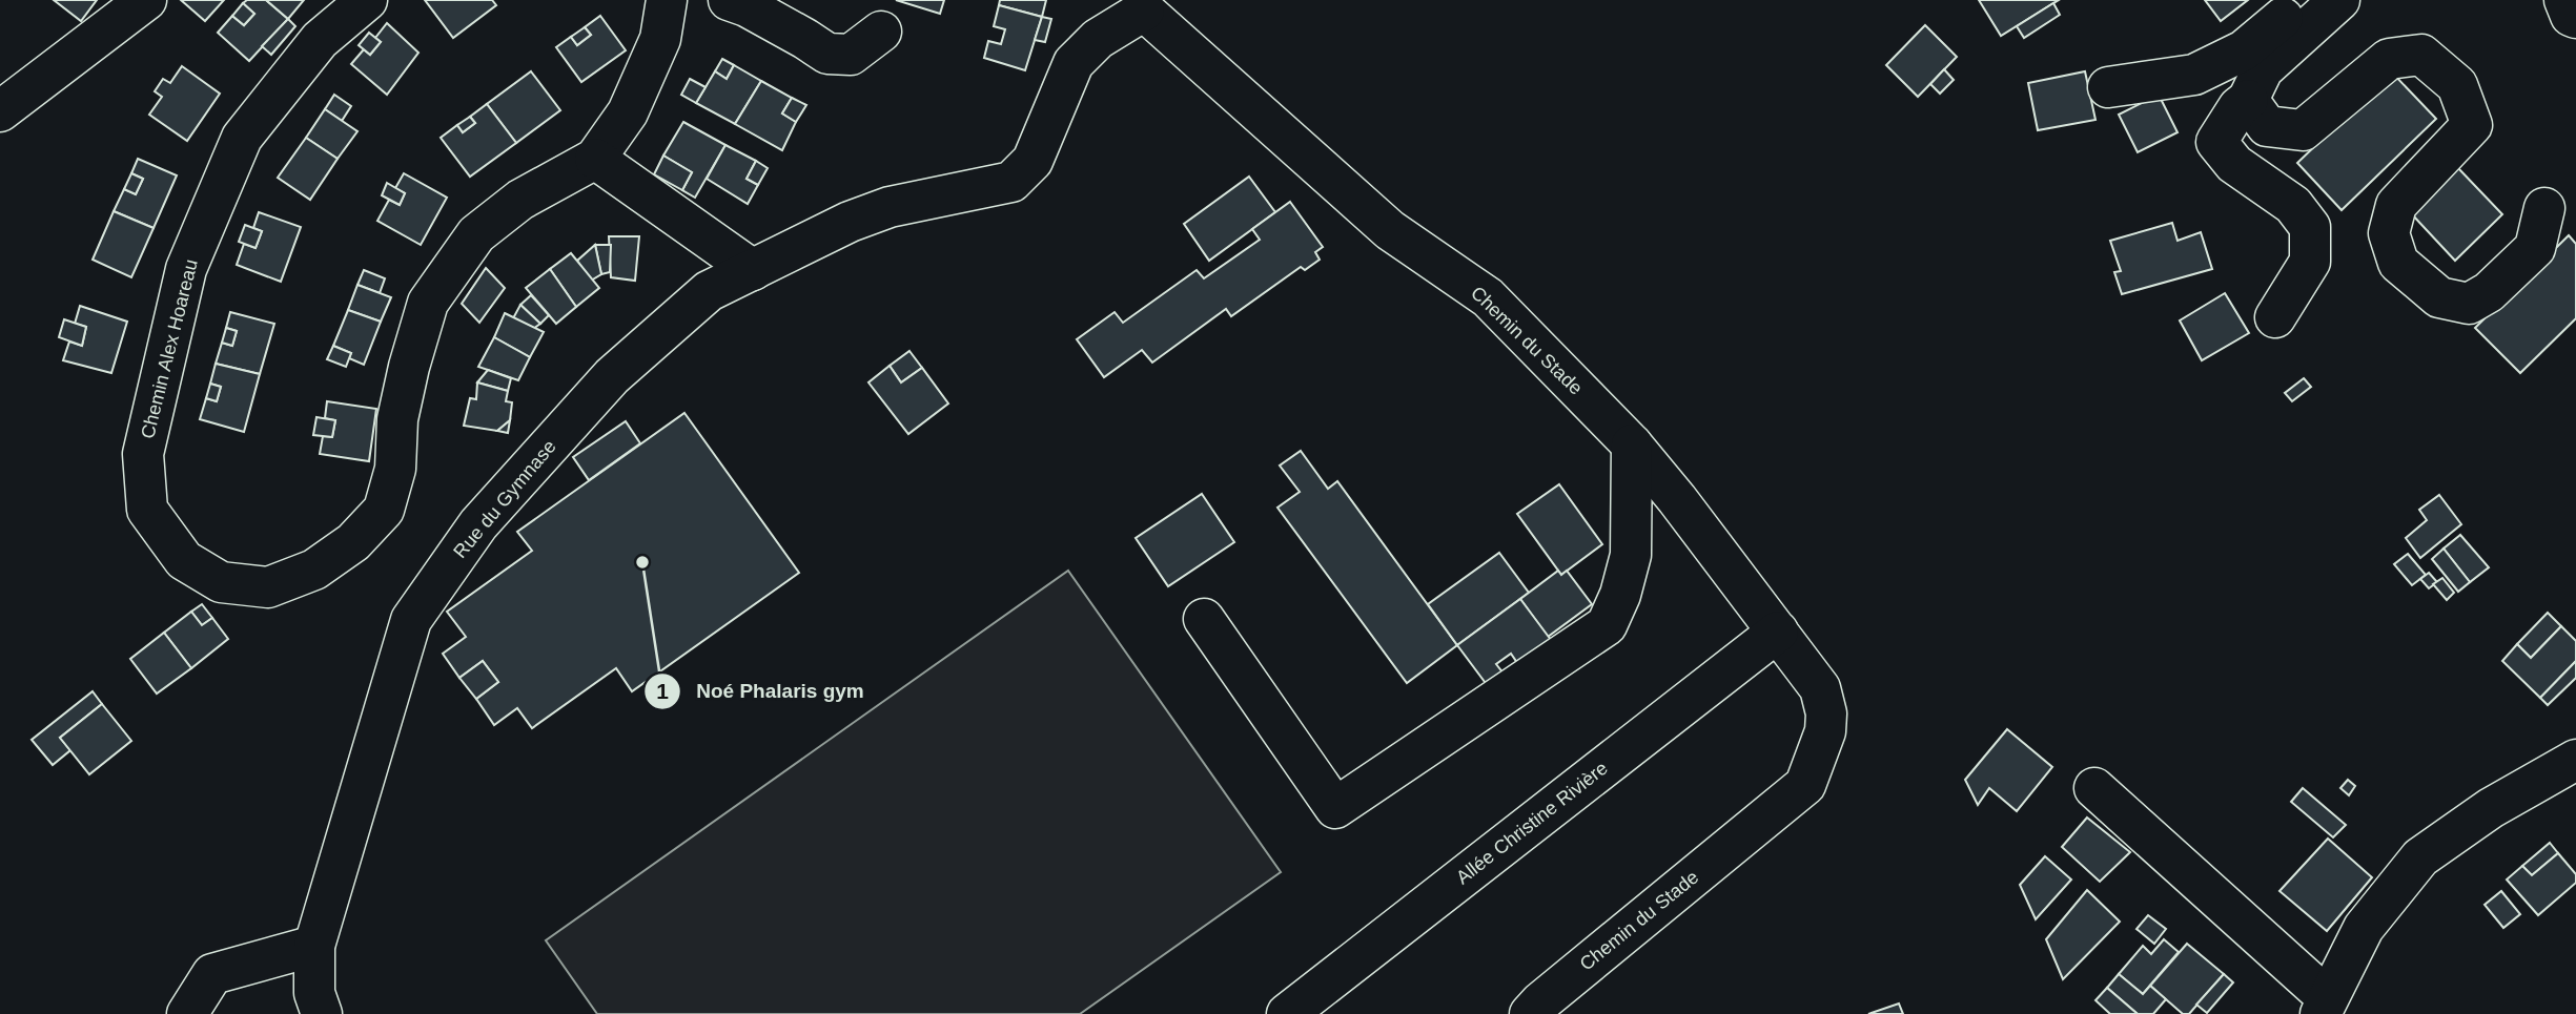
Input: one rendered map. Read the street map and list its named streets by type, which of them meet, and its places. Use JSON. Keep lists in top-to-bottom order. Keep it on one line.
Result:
{"streets":{"street":["Chemin du Stade","Chemin Alex Hoareau","Rue du Gymnase","Allée Christine Rivière"]},"crossings":[["Chemin du Stade","Rue du Gymnase"],["Chemin du Stade","Allée Christine Rivière"]],"places":["Noé Phalaris gym"]}
